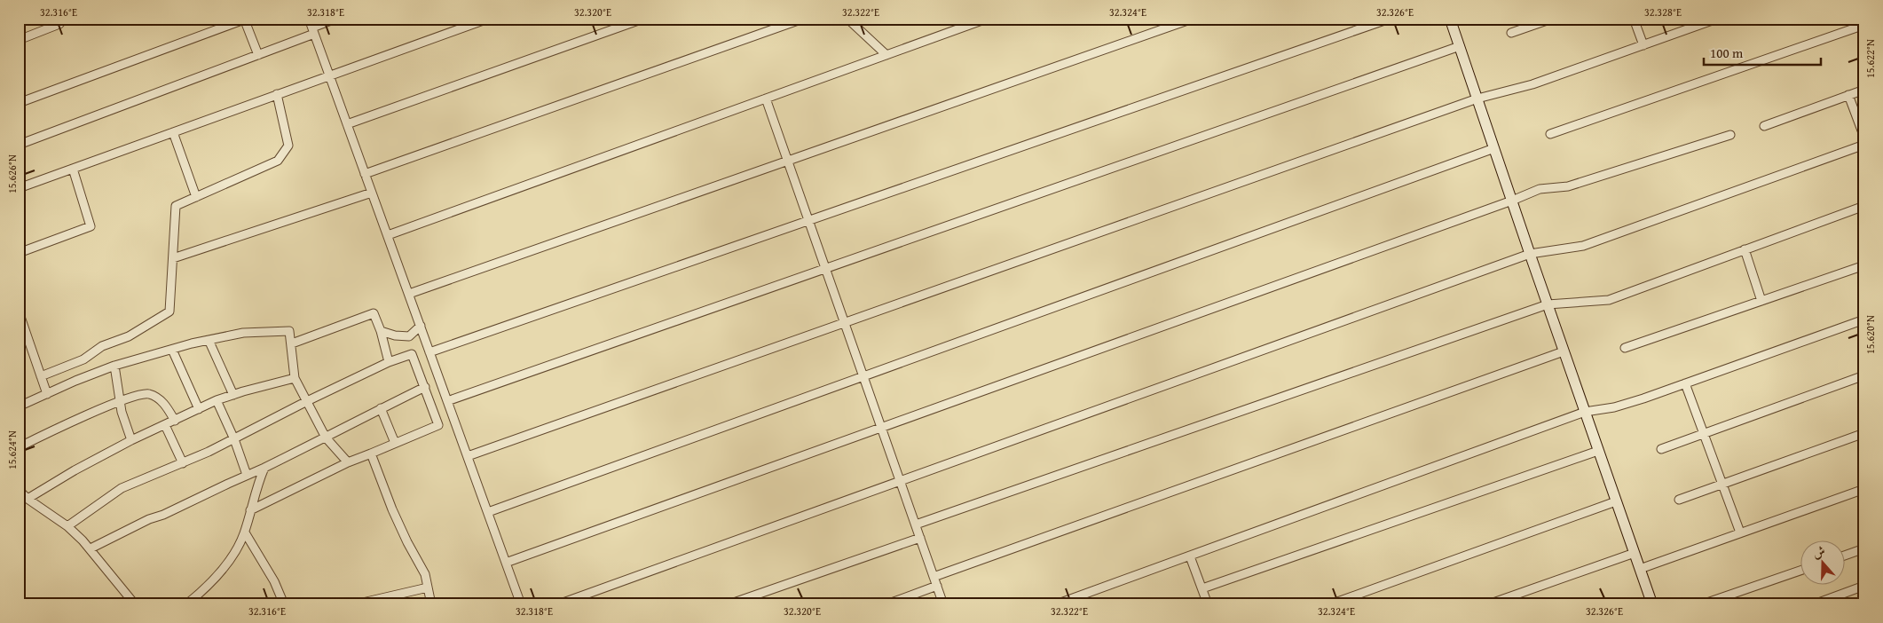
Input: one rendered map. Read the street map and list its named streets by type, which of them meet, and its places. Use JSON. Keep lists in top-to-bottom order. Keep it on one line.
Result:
{"scale_bar":"100 m","north":"top","coordinates":["32.316°E","32.318°E","32.320°E","32.322°E","32.324°E","32.326°E","32.328°E","15.622°N","15.626°N","15.620°N","15.624°N"]}
